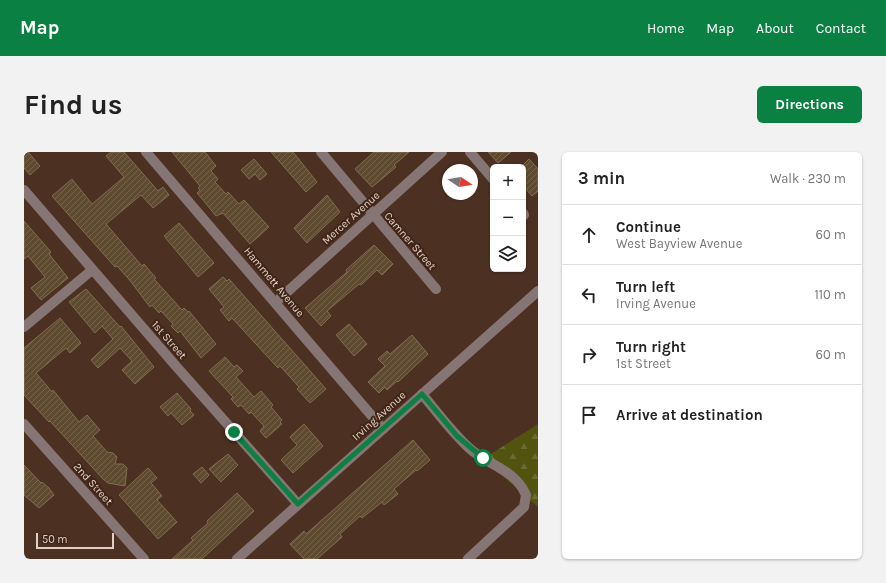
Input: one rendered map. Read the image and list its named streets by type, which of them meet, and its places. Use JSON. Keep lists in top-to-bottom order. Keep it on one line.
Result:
{"streets":{"street":["Mercer Avenue","Camner Street","Hammett Avenue","1st Street","Irving Avenue","2nd Street"]},"crossings":[["Mercer Avenue","Camner Street"],["Mercer Avenue","Hammett Avenue"],["Hammett Avenue","Irving Avenue"],["1st Street","Irving Avenue"]],"scale_bar":"50 m","north":"right","page":{"header":"Map","nav":["Home","Map","About","Contact"],"buttons":"Directions","title":"Find us","heading":["3 min","Walk · 230 m"],"map_buttons":["+","−"],"list":[["Continue","West Bayview Avenue","60 m"],["Turn left","Irving Avenue","110 m"],["Turn right","1st Street","60 m"],"Arrive at destination"],"scale":"50 m"}}
